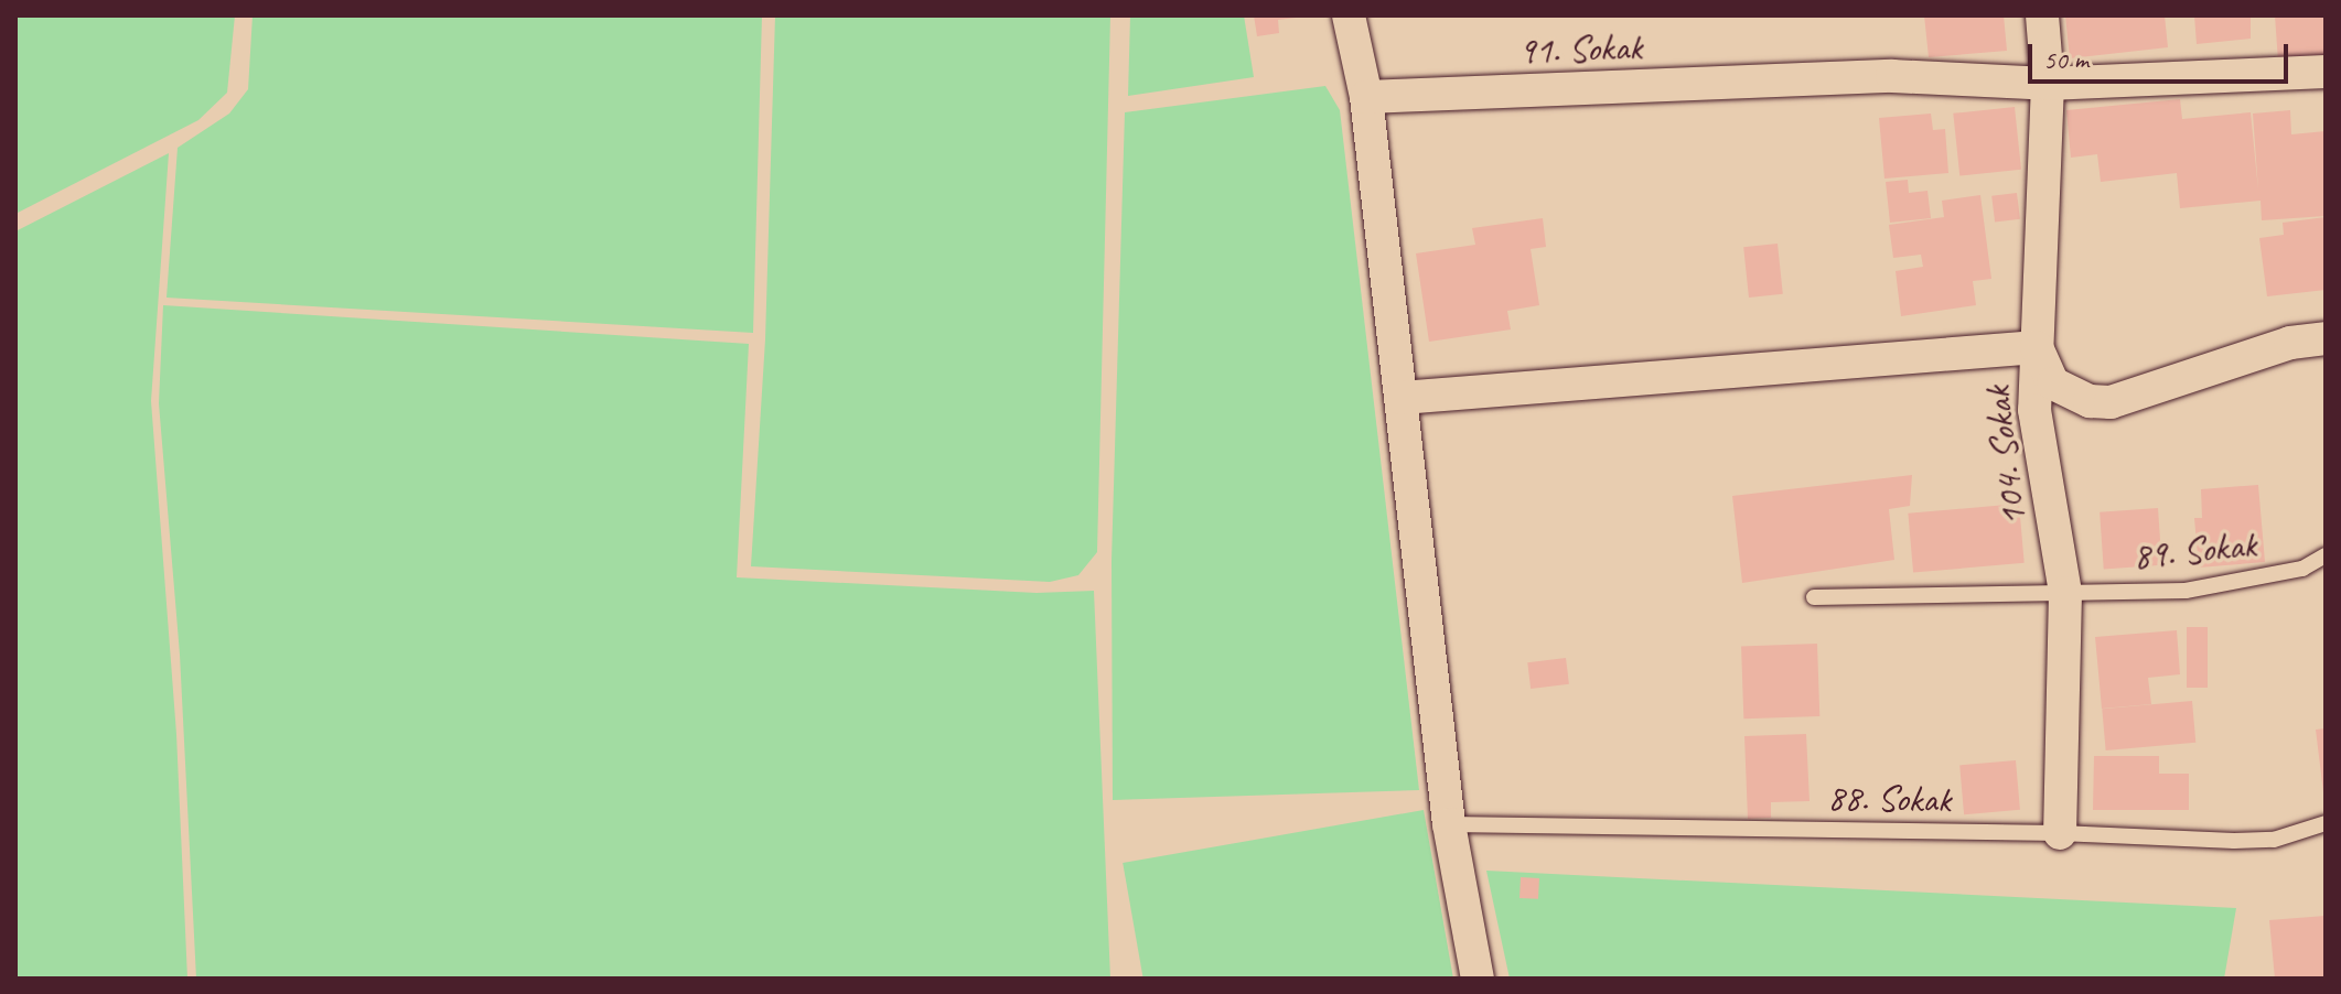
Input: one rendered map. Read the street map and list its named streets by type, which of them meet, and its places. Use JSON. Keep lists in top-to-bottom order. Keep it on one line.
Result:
{"streets":{"street":["91. Sokak","104. Sokak"],"lane":["89. Sokak","88. Sokak"]},"crossings":[["91. Sokak","104. Sokak"],["104. Sokak","89. Sokak"],["104. Sokak","88. Sokak"]],"scale_bar":"50 m"}
